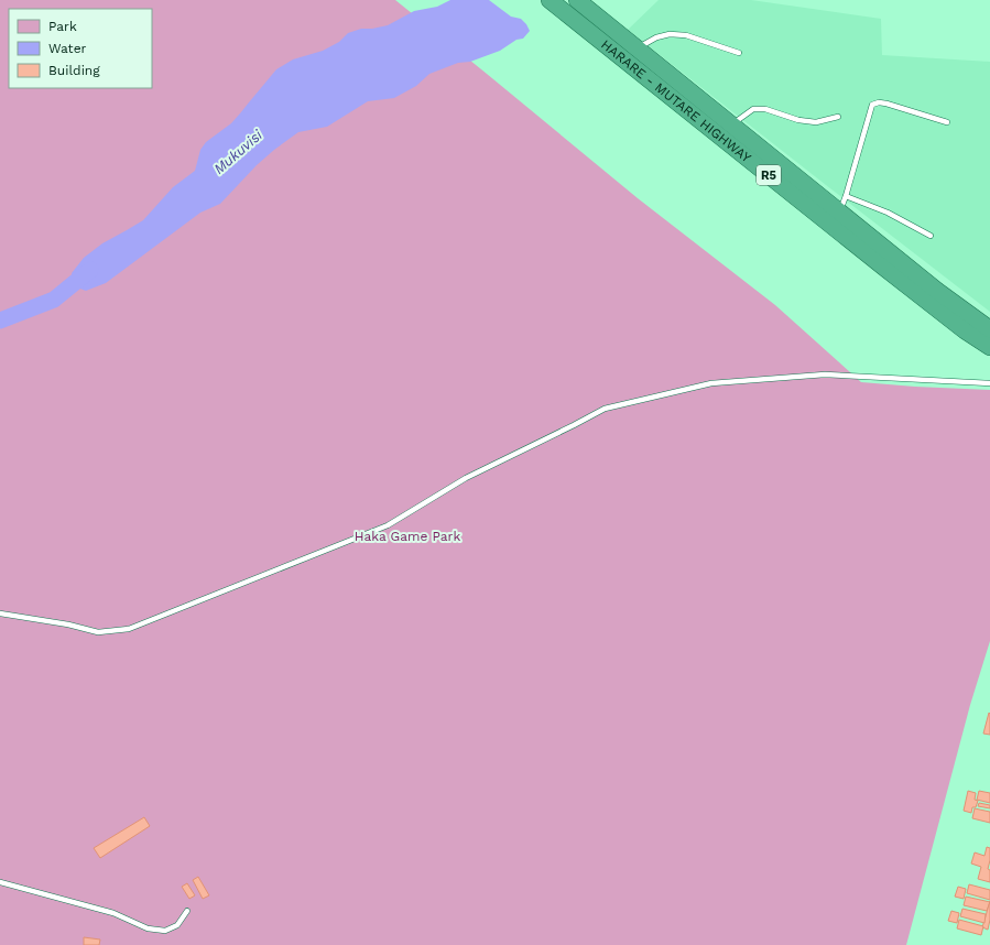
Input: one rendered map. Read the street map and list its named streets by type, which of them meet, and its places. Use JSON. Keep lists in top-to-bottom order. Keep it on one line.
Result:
{"streets":{"highway":["HARARE - MUTARE HIGHWAY","R5"]},"water":["Mukuvisi"],"parks":["Haka Game Park"],"legend":["Park","Water","Building"]}
